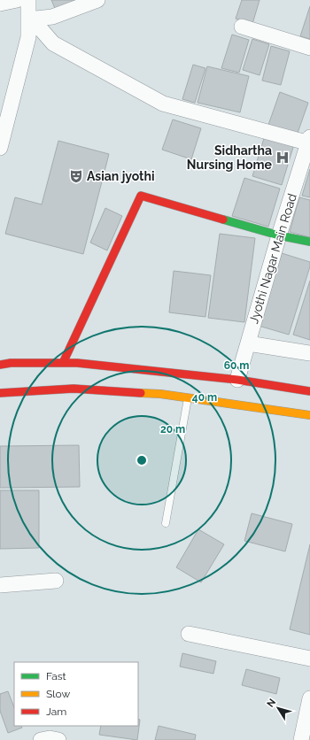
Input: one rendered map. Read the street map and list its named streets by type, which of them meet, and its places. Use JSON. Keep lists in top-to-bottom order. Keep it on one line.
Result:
{"streets":{"street":["Jyothi Nagar Main Road"]},"places":{"hospital":["Sidhartha Nursing Home"],"theatre":["Asian jyothi"]},"legend":["Fast","Slow","Jam"],"north":"top left","rings":["60 m","40 m","20 m"]}
